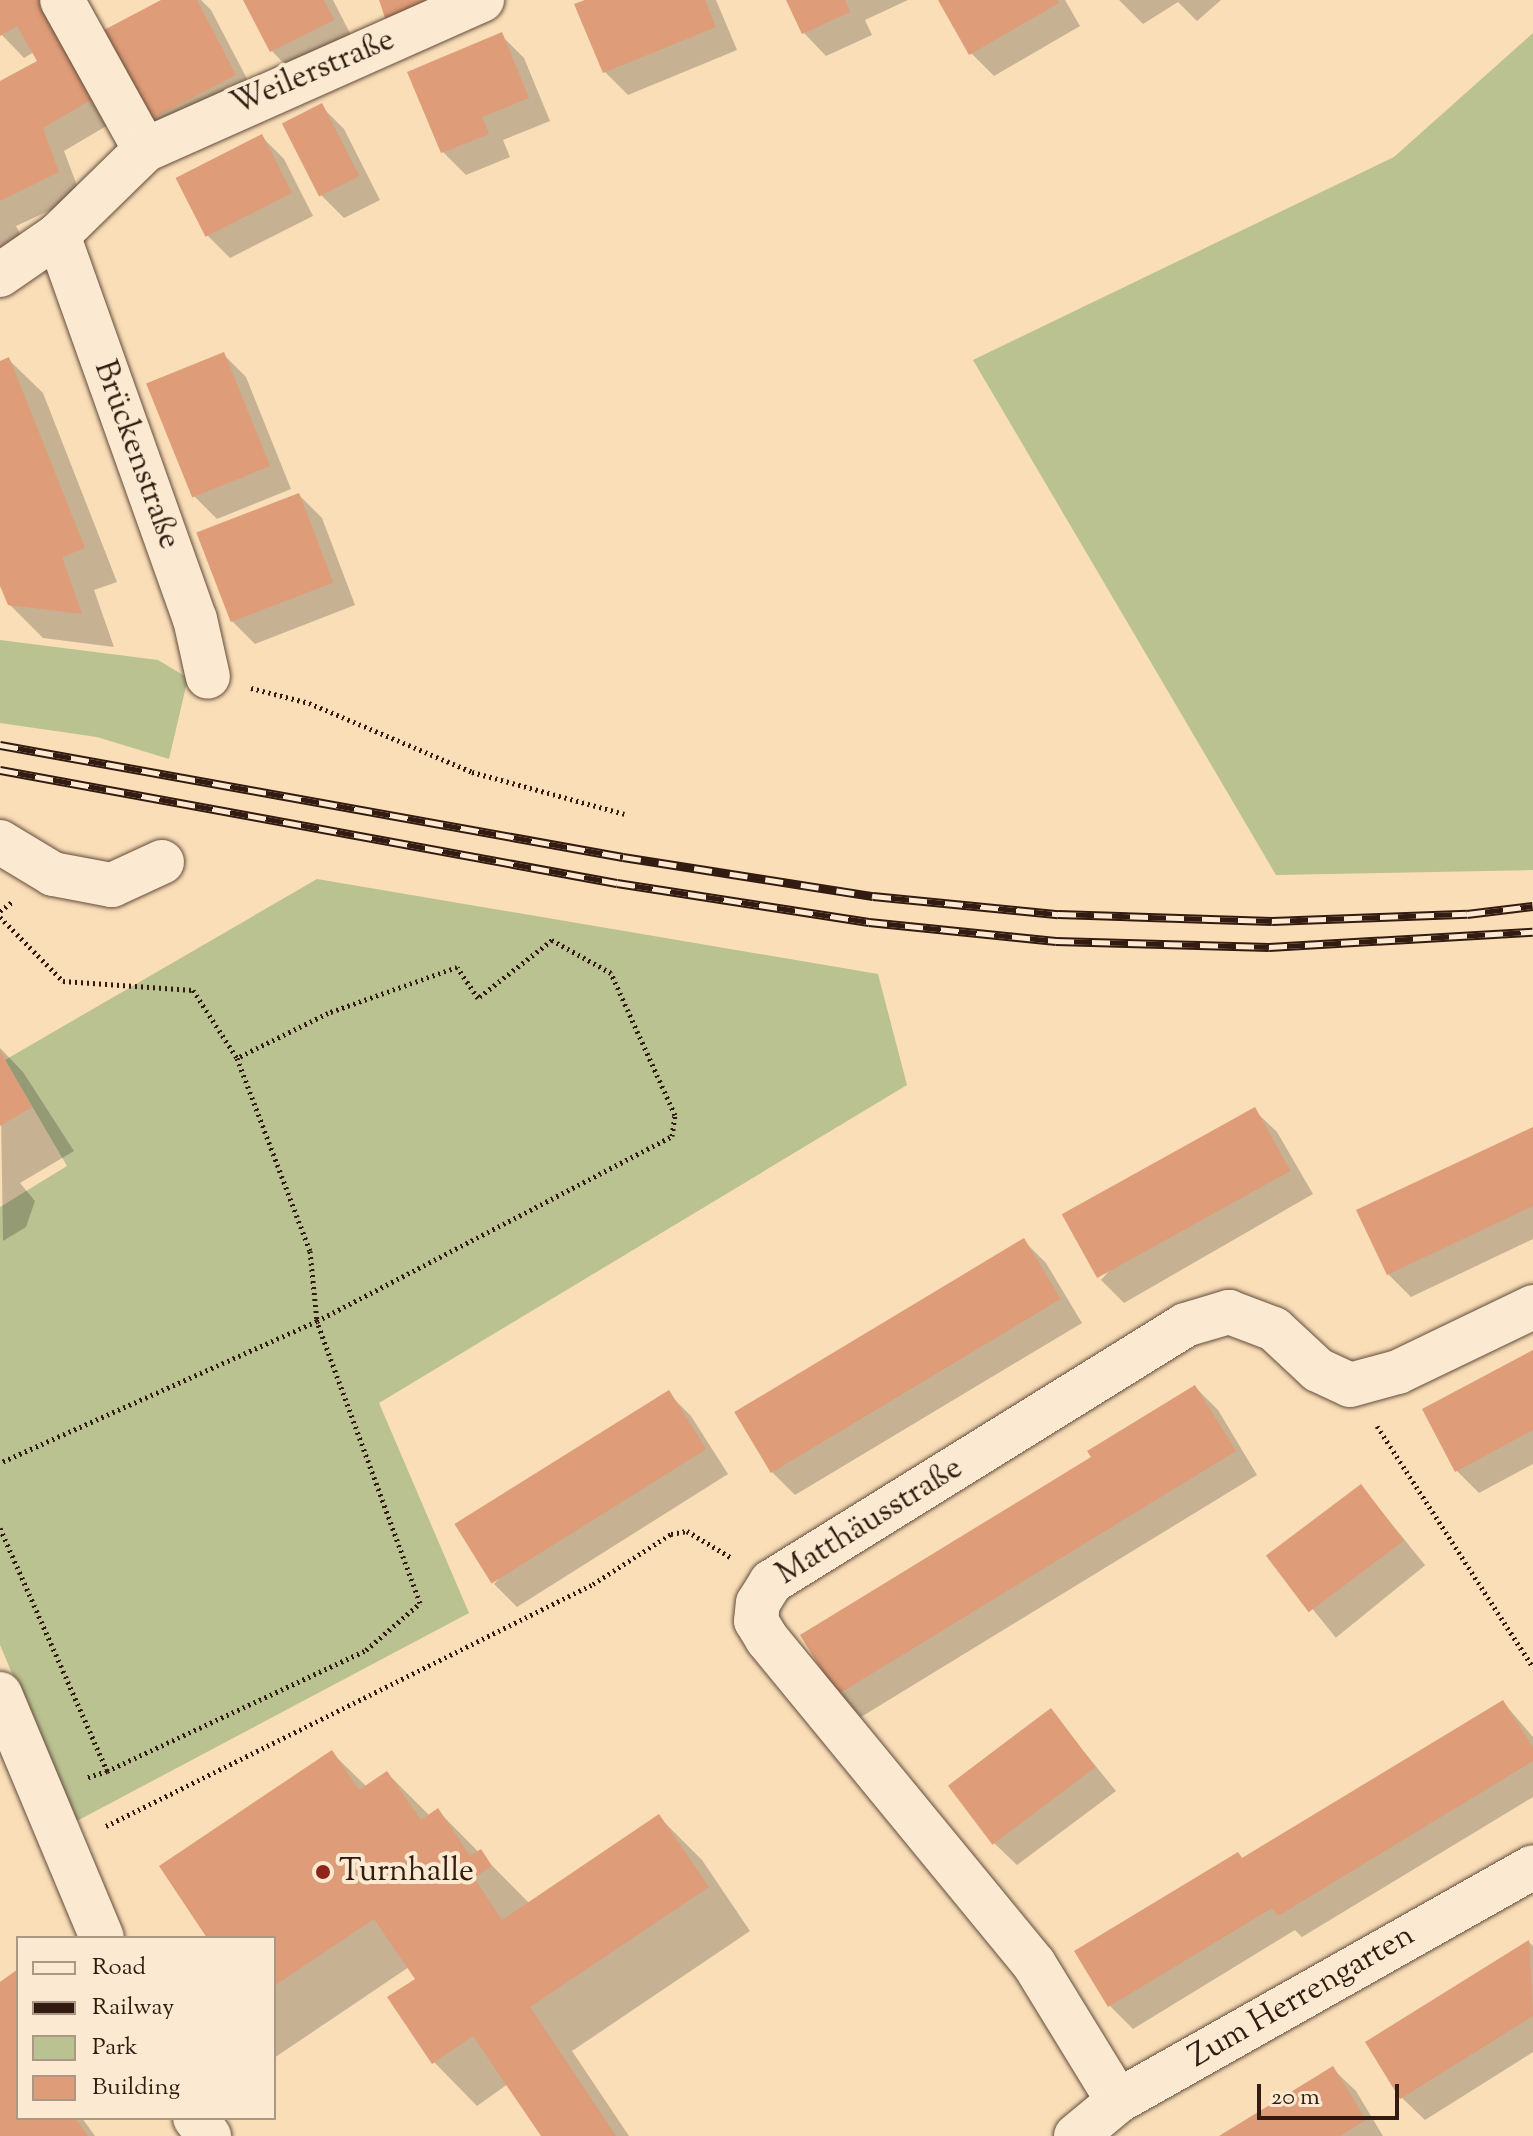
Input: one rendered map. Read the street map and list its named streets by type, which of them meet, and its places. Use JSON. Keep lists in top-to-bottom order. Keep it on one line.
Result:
{"streets":{"street":["Weilerstraße","Brückenstraße","Matthäusstraße","Zum Herrengarten"]},"crossings":[["Weilerstraße","Brückenstraße"],["Matthäusstraße","Zum Herrengarten"]],"places":["Turnhalle"],"legend":["Road","Railway","Park","Building"],"scale_bar":"20 m"}
